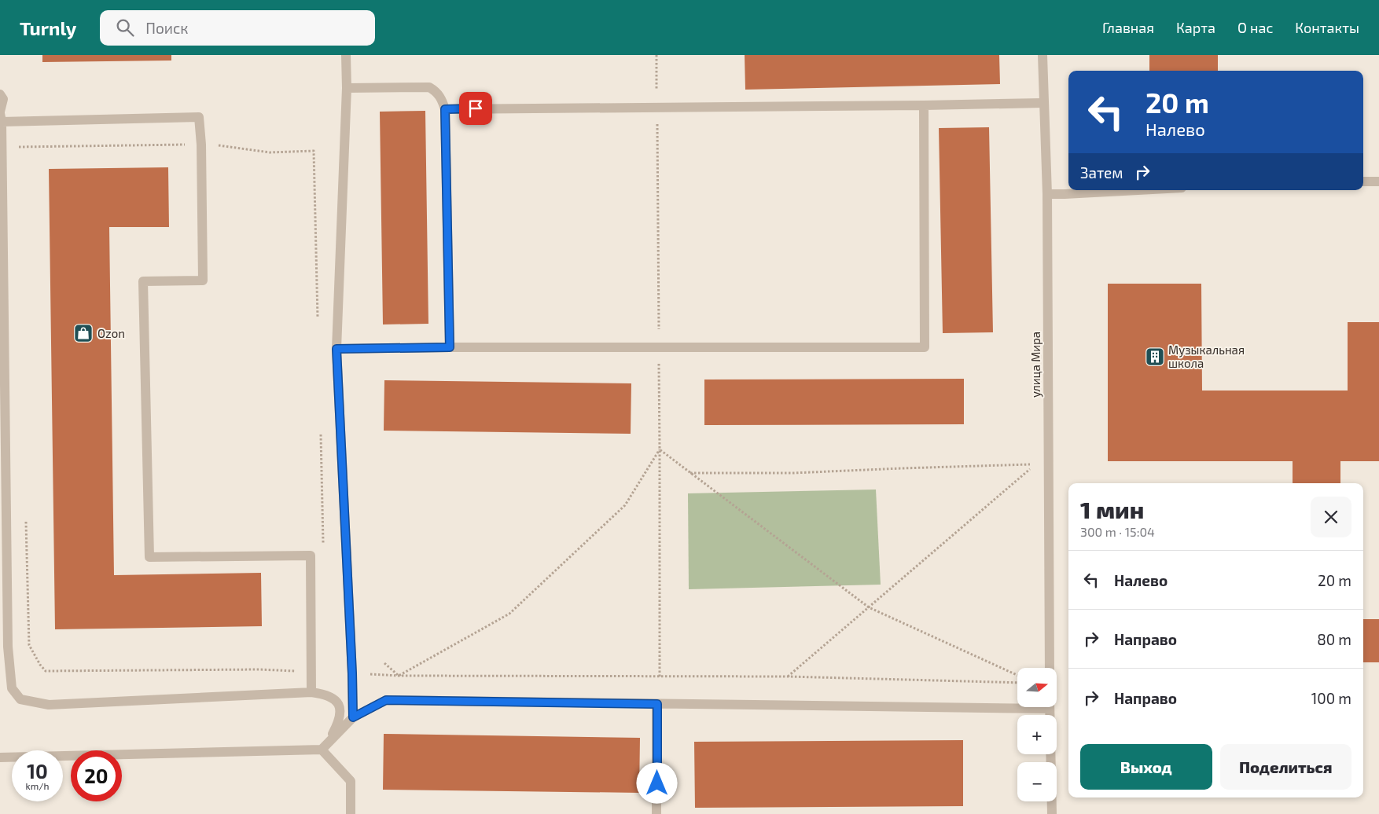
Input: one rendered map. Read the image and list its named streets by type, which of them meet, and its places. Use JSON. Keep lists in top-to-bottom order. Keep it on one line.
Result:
{"streets":{"street":["улица Мира"]},"places":{"shop":["Ozon"],"building":["Музыкальная школа"]},"north":"right","page":{"header":"Turnly","search":"Поиск","nav":["Главная","Карта","О нас","Контакты"],"turn":["20 m","Налево"],"then":"Затем","heading":["1 мин","300 m · 15:04"],"list":[{"name":"Налево","value":"20 m"},{"name":"Направо","value":"80 m"},{"name":"Направо","value":"100 m"}],"map_buttons":["+","−"],"buttons":["Выход","Поделиться"],"speed":"10 km/h","limit":"20"}}
